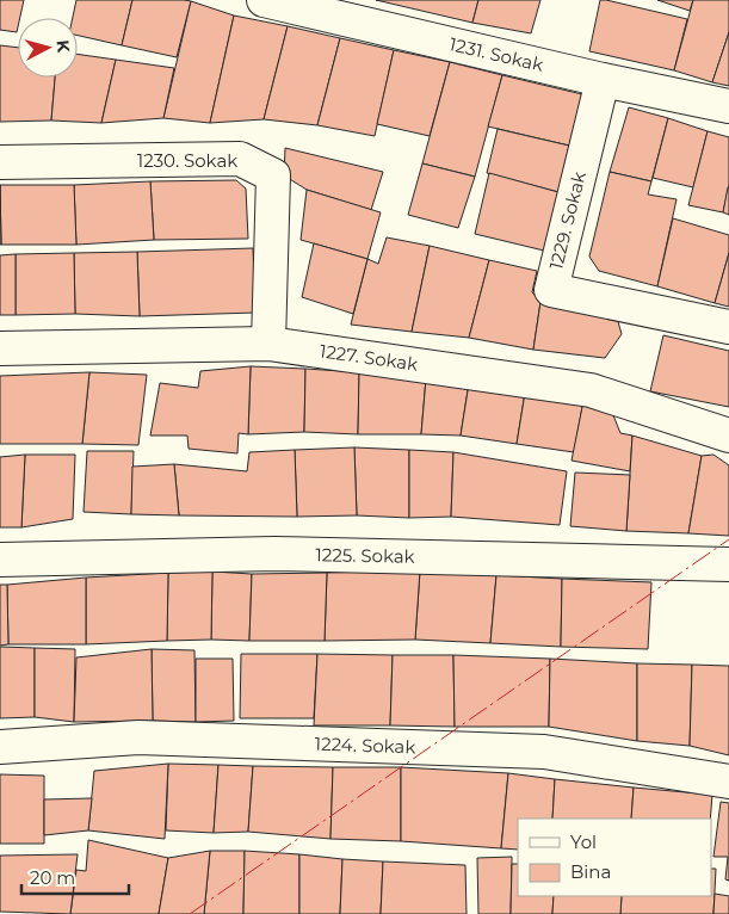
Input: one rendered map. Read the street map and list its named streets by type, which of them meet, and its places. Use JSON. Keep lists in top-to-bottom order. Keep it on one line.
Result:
{"streets":{"street":["1231. Sokak","1230. Sokak","1229. Sokak","1227. Sokak","1225. Sokak","1224. Sokak"]},"crossings":[["1231. Sokak","1229. Sokak"],["1230. Sokak","1227. Sokak"]],"legend":["Yol","Bina"],"scale_bar":"20 m","north":"right"}
